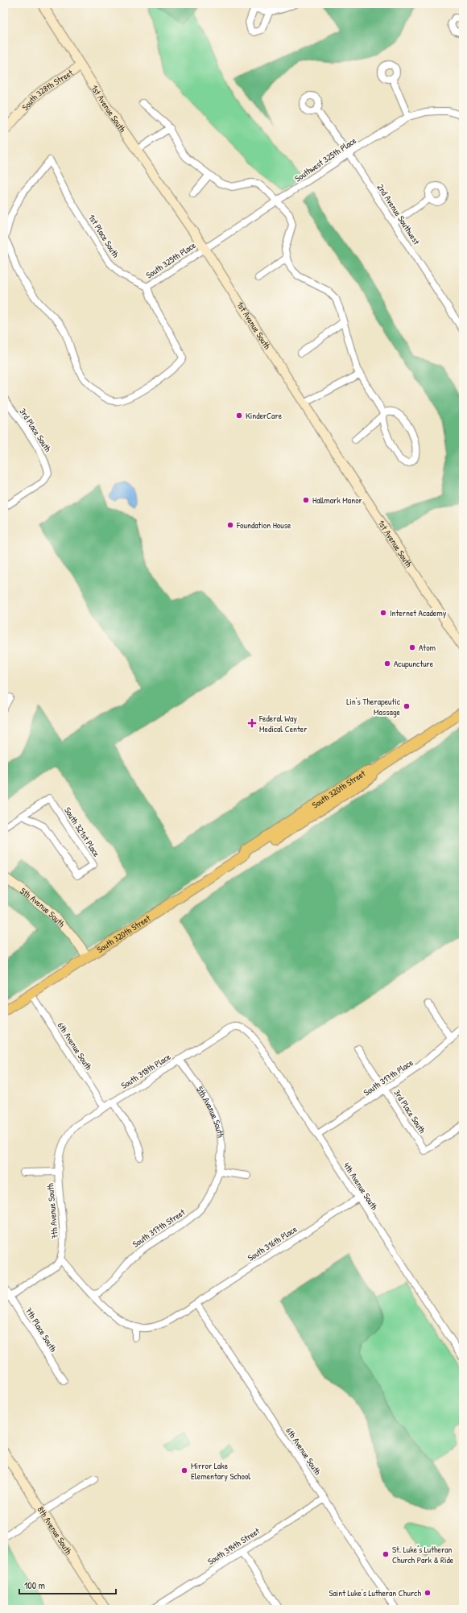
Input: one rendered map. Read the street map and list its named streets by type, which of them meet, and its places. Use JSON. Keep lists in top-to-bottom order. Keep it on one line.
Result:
{"streets":{"main road":["South 328th Street","1st Avenue South","South 320th Street","5th Avenue South","8th Avenue South"],"street":["Southwest 325th Place","2nd Avenue Southwest","1st Place South","South 325th Place","3rd Place South","South 321st Place","6th Avenue South","South 318th Place","South 317th Place","4th Avenue South","7th Avenue South","South 317th Street","South 316th Place","7th Place South","South 314th Street"]},"crossings":[["South 328th Street","1st Avenue South"],["1st Avenue South","Southwest 325th Place"],["1st Avenue South","South 325th Place"],["Southwest 325th Place","2nd Avenue Southwest"],["Southwest 325th Place","South 325th Place"],["1st Place South","South 325th Place"],["3rd Place South","South 317th Place"],["South 320th Street","5th Avenue South"],["South 320th Street","6th Avenue South"],["5th Avenue South","South 318th Place"],["5th Avenue South","South 317th Street"],["6th Avenue South","South 318th Place"],["6th Avenue South","South 316th Place"],["6th Avenue South","South 314th Street"],["South 318th Place","4th Avenue South"],["South 318th Place","7th Avenue South"],["South 317th Place","4th Avenue South"],["4th Avenue South","South 316th Place"]],"places":{"other":["KinderCare","Hallmark Manor","Foundation House","Internet Academy","Atom","Acupuncture","Lin's Therapeutic Massage","Mirror Lake Elementary School","St. Luke's Lutheran Church Park & Ride","Saint Luke's Lutheran Church"],"health":["Federal Way Medical Center"]},"scale_bar":"100 m"}
